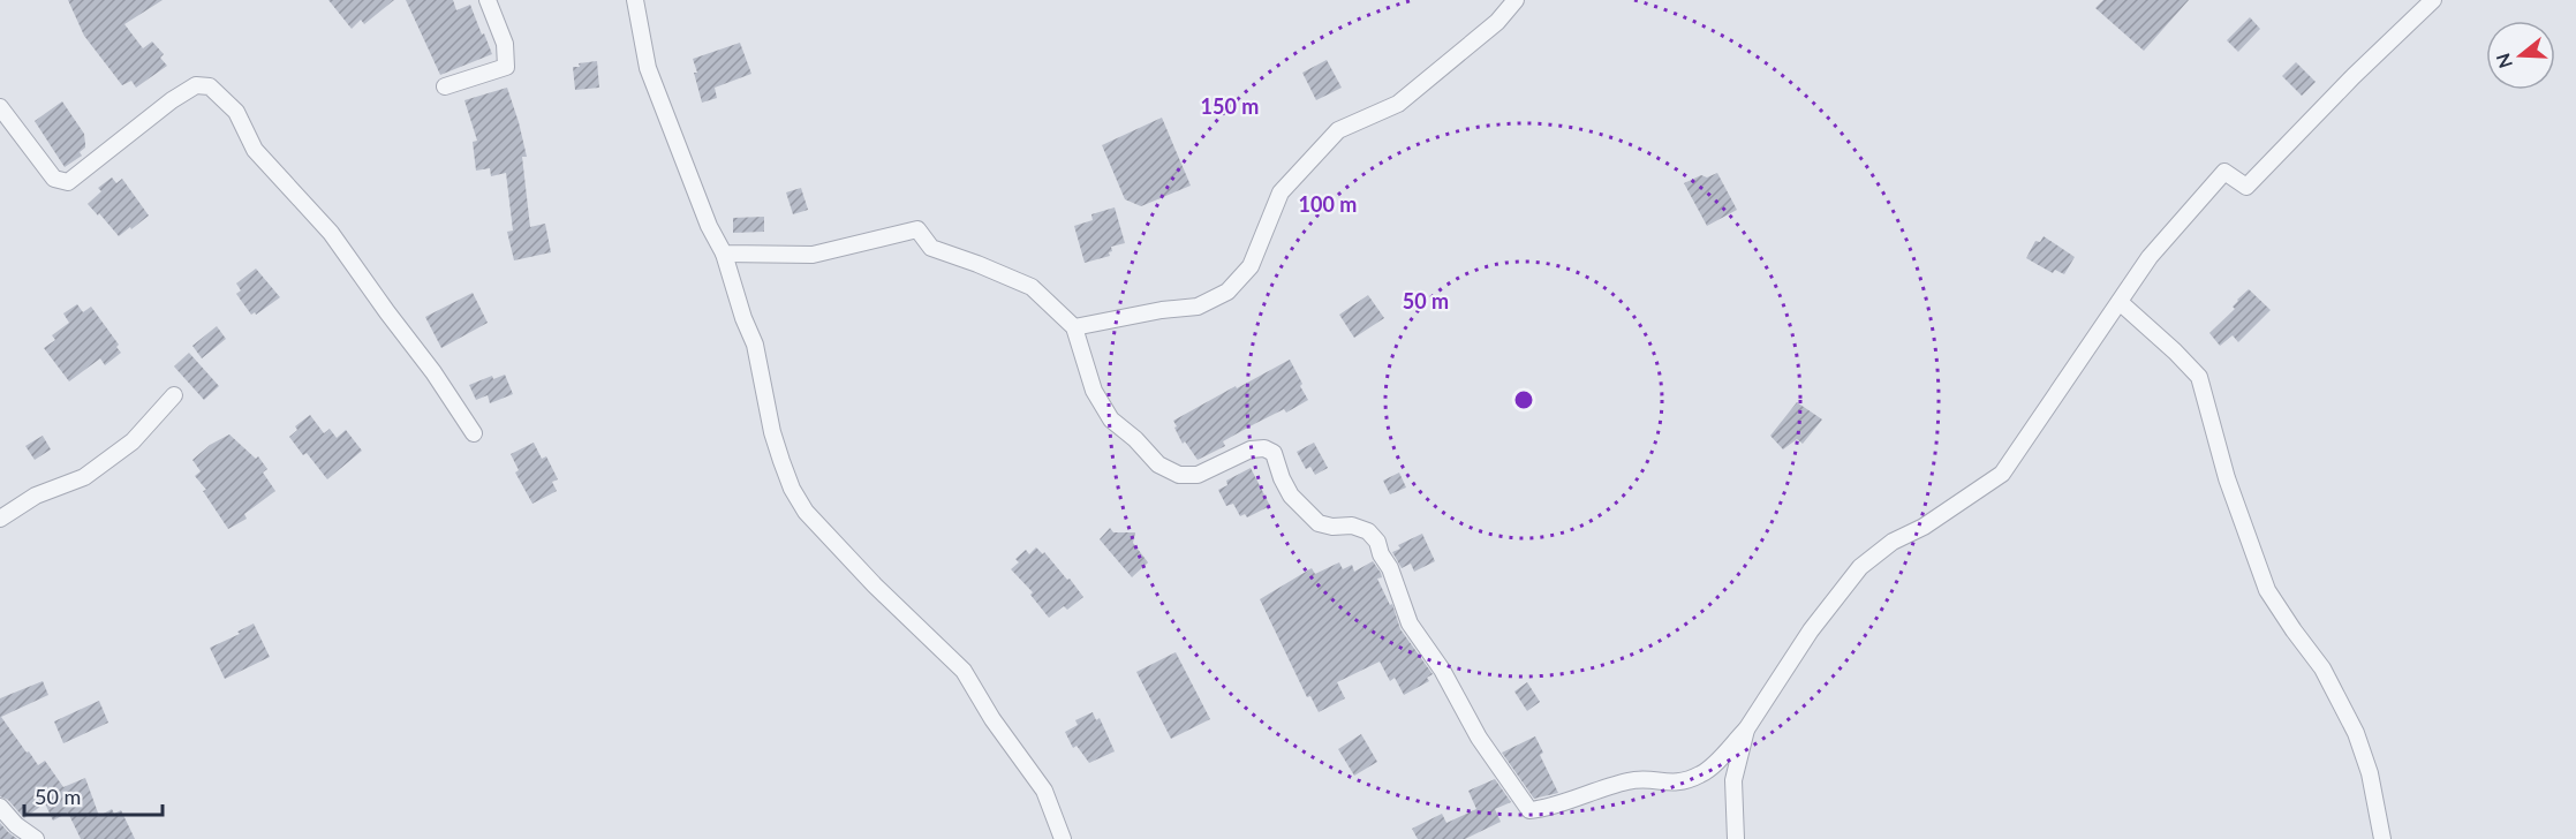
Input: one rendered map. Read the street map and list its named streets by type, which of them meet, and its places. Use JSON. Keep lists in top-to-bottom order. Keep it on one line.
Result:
{"scale_bar":"50 m","north":"left","rings":["150 m","100 m","50 m"]}
